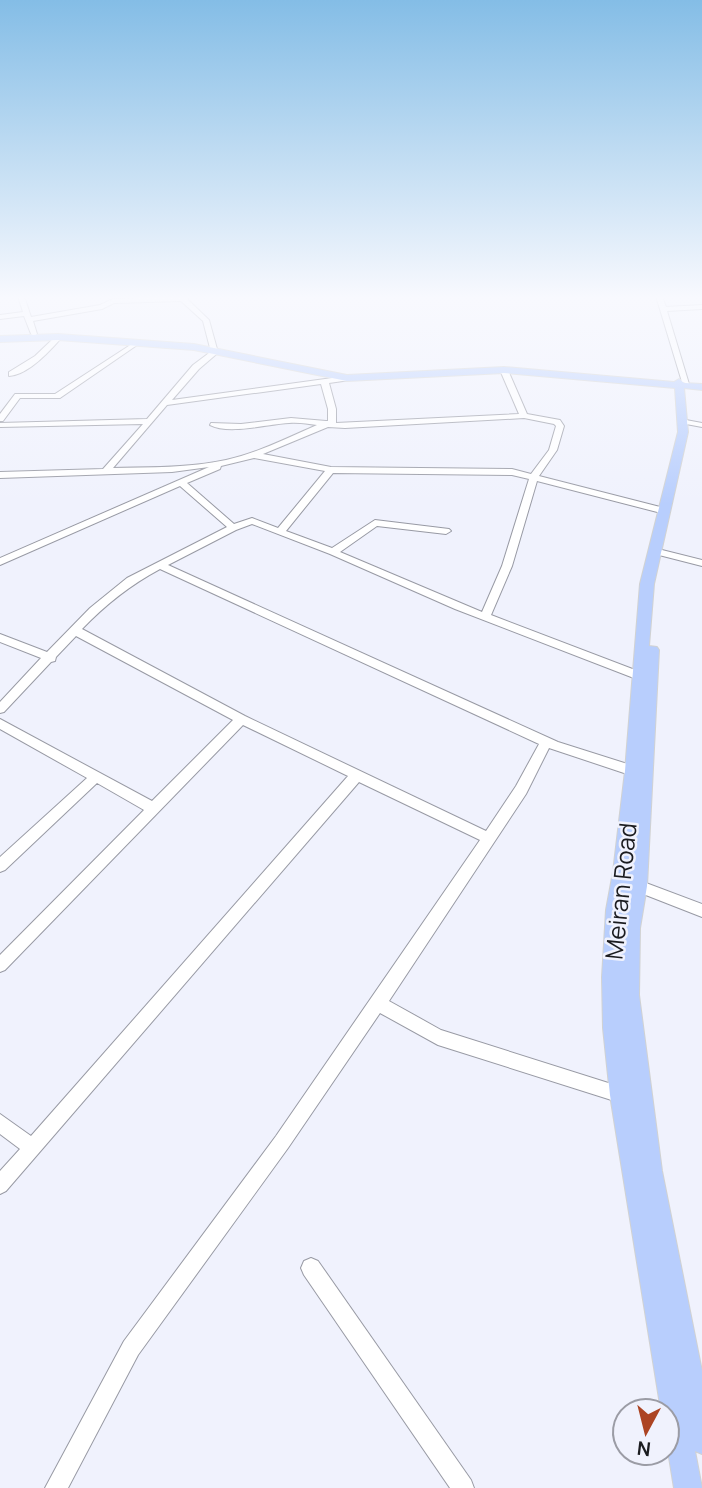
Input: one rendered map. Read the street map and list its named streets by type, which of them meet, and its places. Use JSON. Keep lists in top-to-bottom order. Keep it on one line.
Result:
{"streets":{"main road":["Meiran Road"]},"north":"bottom"}
